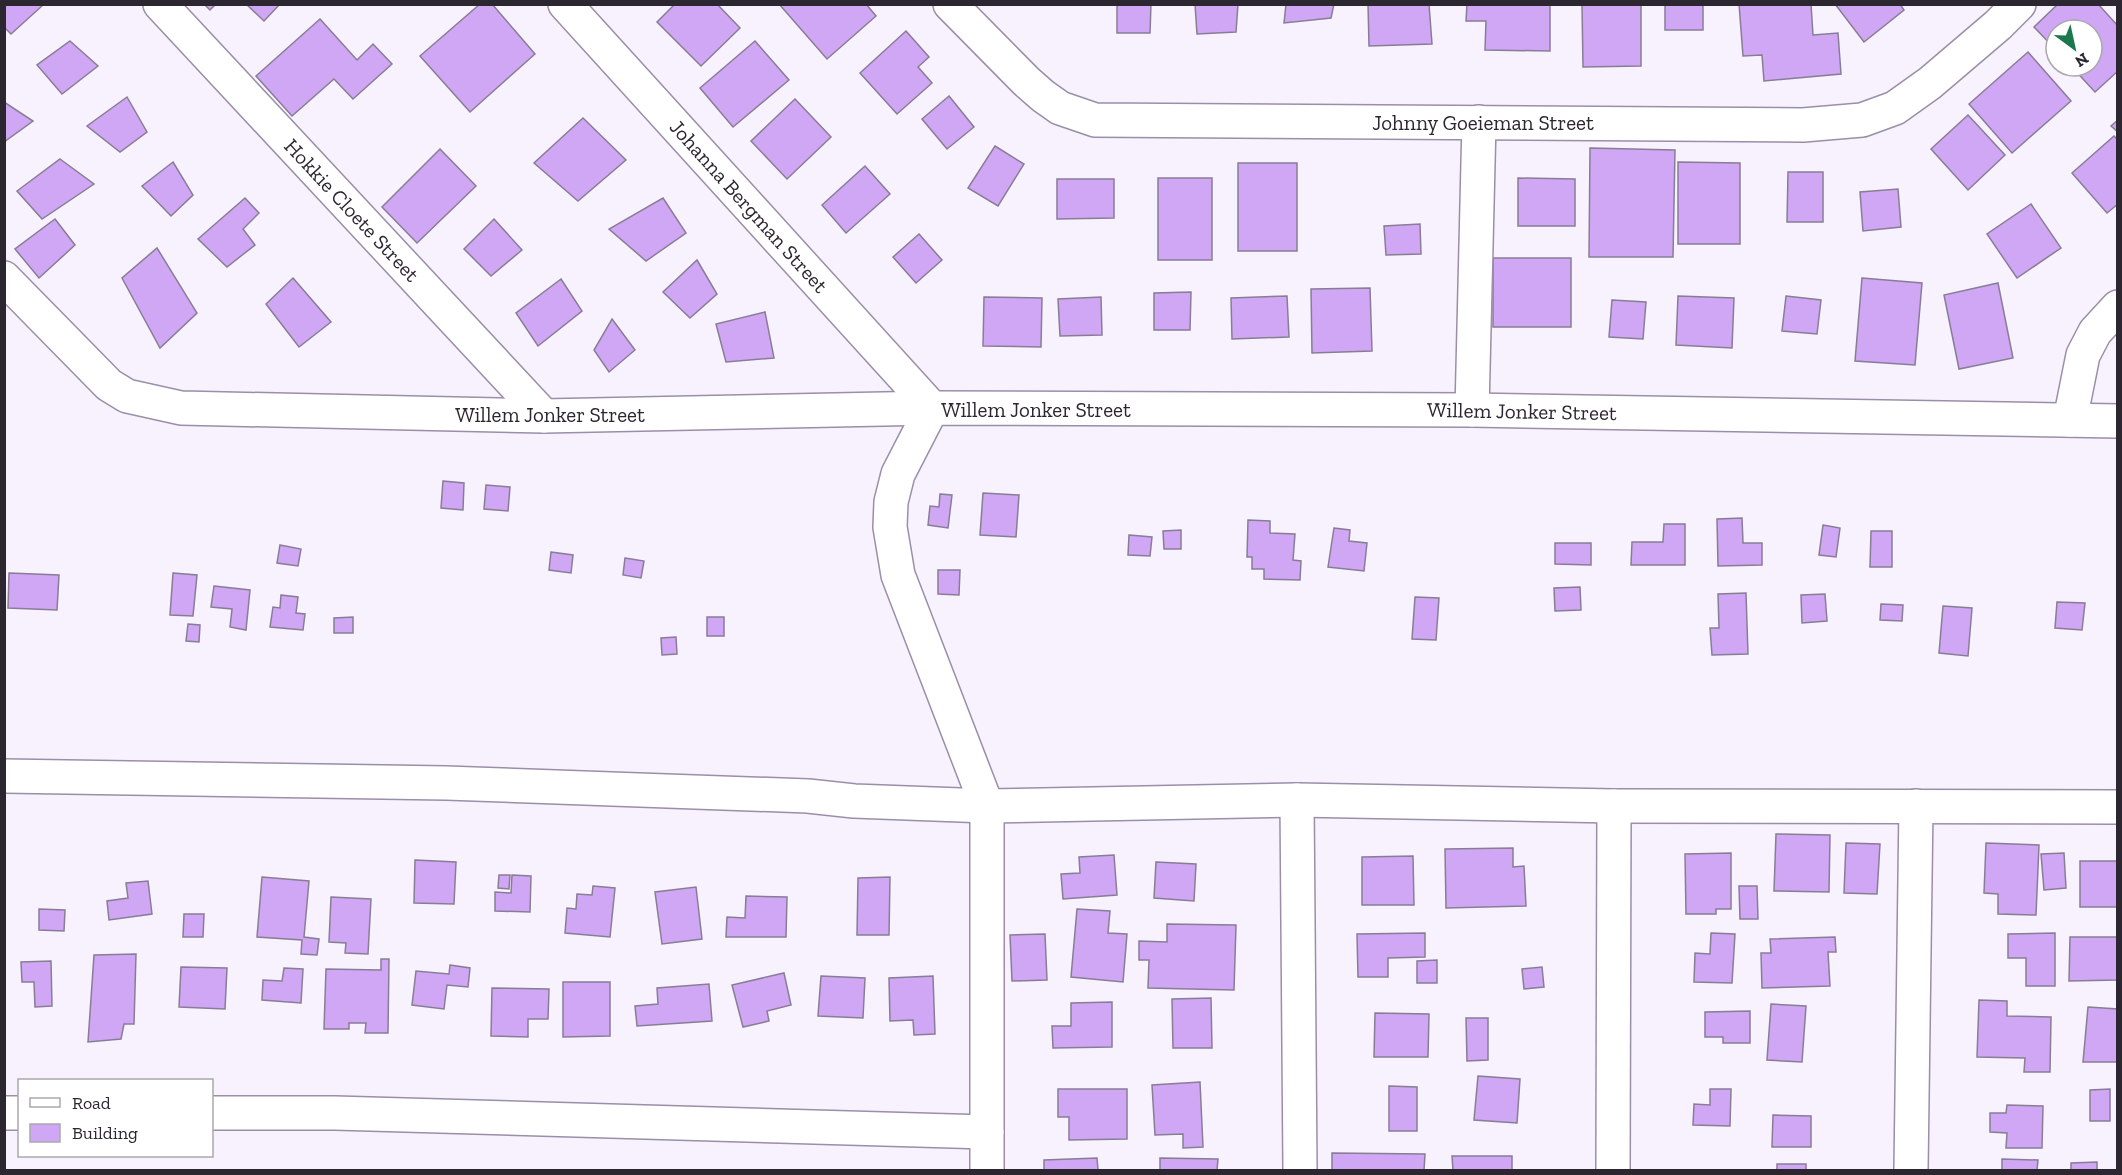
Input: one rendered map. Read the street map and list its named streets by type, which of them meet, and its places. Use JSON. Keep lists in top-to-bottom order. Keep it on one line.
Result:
{"streets":{"street":["Johnny Goeieman Street","Johanna Bergman Street","Hokkie Cloete Street","Willem Jonker Street"]},"crossings":[["Johanna Bergman Street","Willem Jonker Street"],["Hokkie Cloete Street","Willem Jonker Street"]],"legend":["Road","Building"],"north":"bottom right"}
